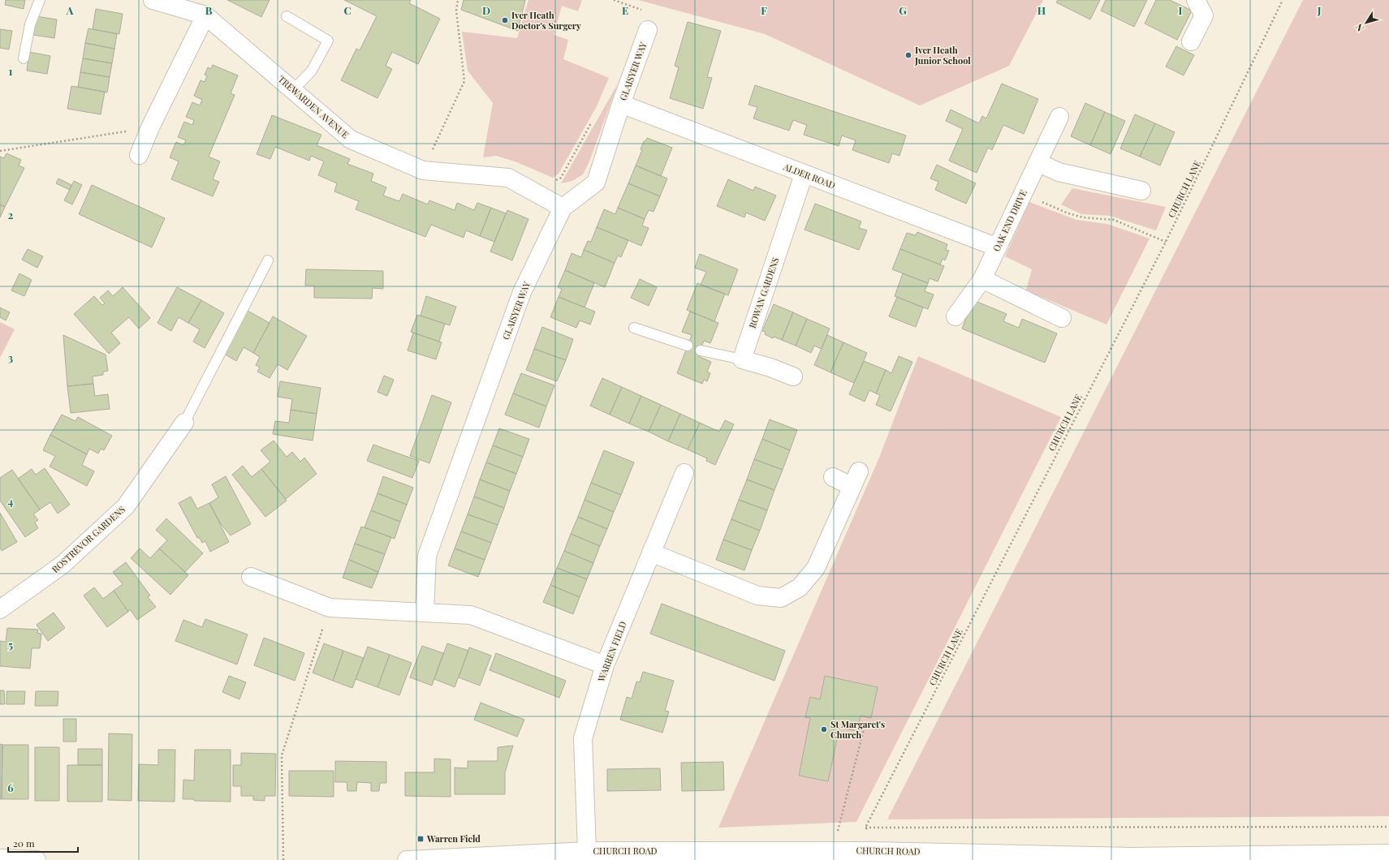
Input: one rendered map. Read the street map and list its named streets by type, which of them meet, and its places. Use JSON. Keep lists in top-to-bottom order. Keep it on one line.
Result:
{"streets":{"street":["GLAISYER WAY","TREWARDEN AVENUE","ALDER ROAD","OAK END DRIVE","ROWAN GARDENS","ROSTREVOR GARDENS","WARREN FIELD","CHURCH ROAD"],"path":["CHURCH LANE"]},"crossings":[["GLAISYER WAY","TREWARDEN AVENUE"],["GLAISYER WAY","ALDER ROAD"],["ALDER ROAD","OAK END DRIVE"],["ALDER ROAD","ROWAN GARDENS"],["WARREN FIELD","CHURCH ROAD"]],"places":{"other":["Iver Heath Doctor's Surgery","Iver Heath Junior School","St Margaret's Church"],"transit":["Warren Field"]},"scale_bar":"20 m","north":"bottom left","grid":{"columns":["A","B","C","D","E","F","G","H","I","J"],"rows":["1","2","3","4","5","6"]}}
